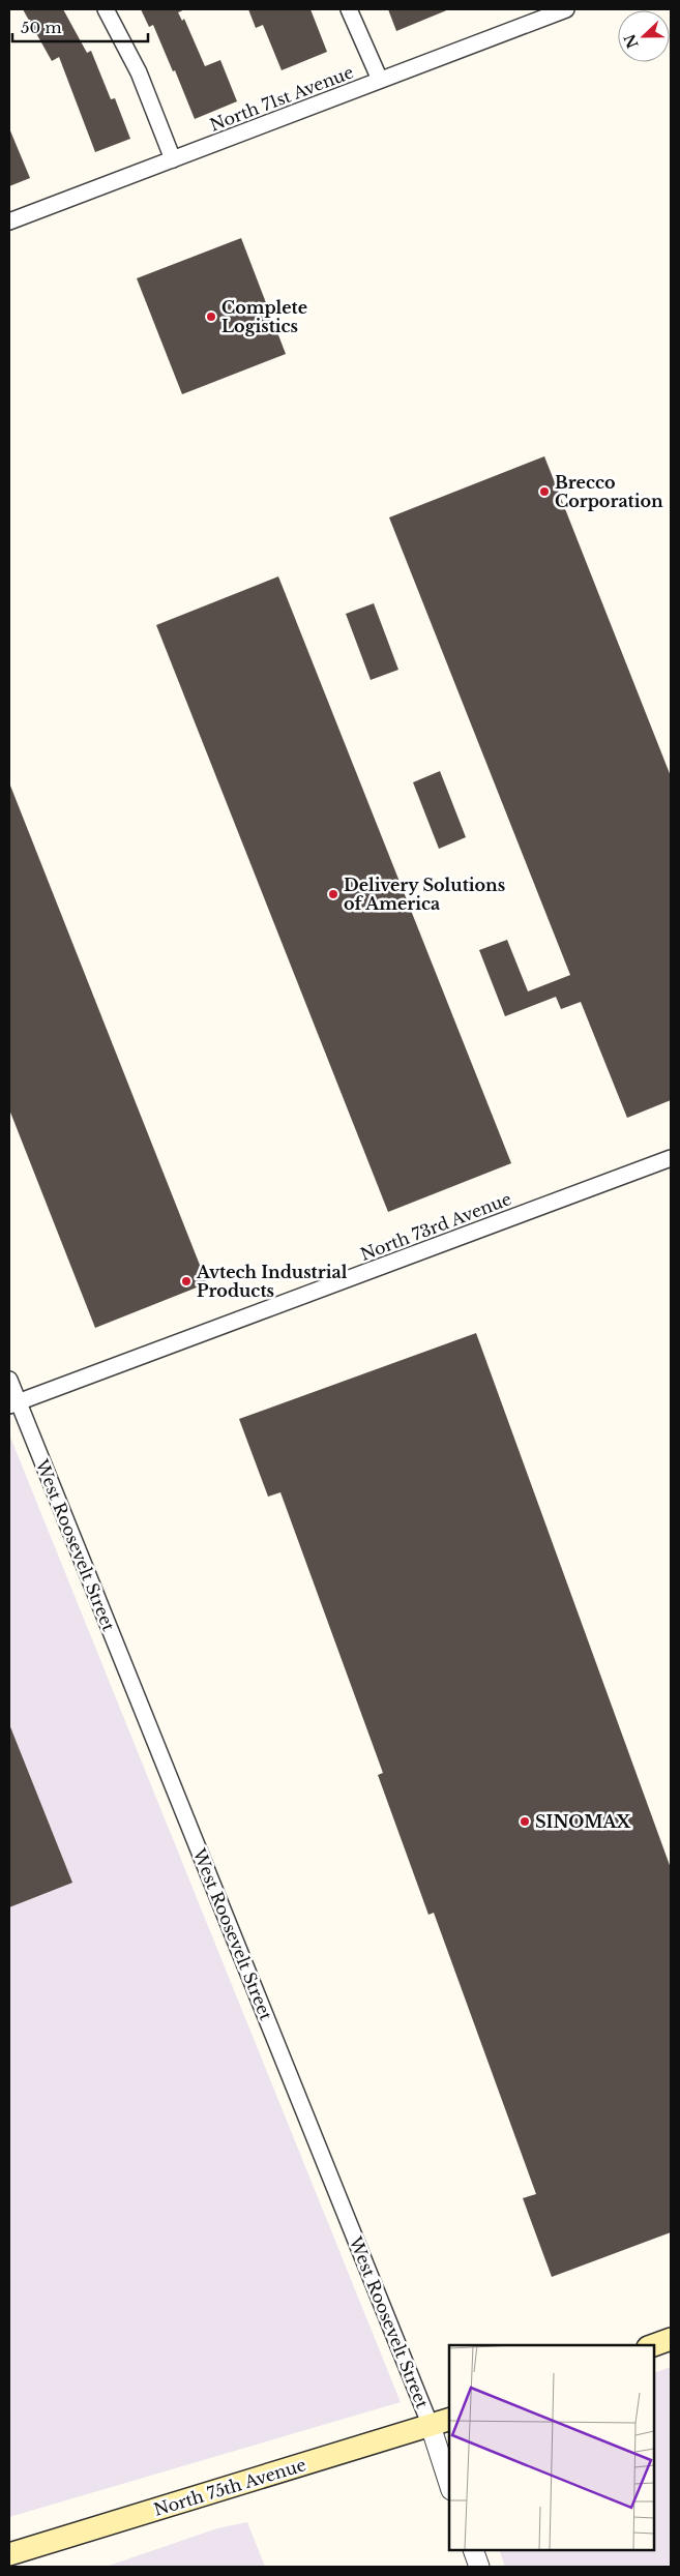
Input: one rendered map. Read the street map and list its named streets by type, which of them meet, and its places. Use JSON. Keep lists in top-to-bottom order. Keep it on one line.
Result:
{"streets":{"main road":["North 75th Avenue"],"street":["North 71st Avenue","North 73rd Avenue","West Roosevelt Street"]},"crossings":[["North 73rd Avenue","West Roosevelt Street"],["West Roosevelt Street","North 75th Avenue"]],"places":["Complete Logistics","Brecco Corporation","Delivery Solutions of America","Avtech Industrial Products","SINOMAX"],"scale_bar":"50 m","north":"left"}
